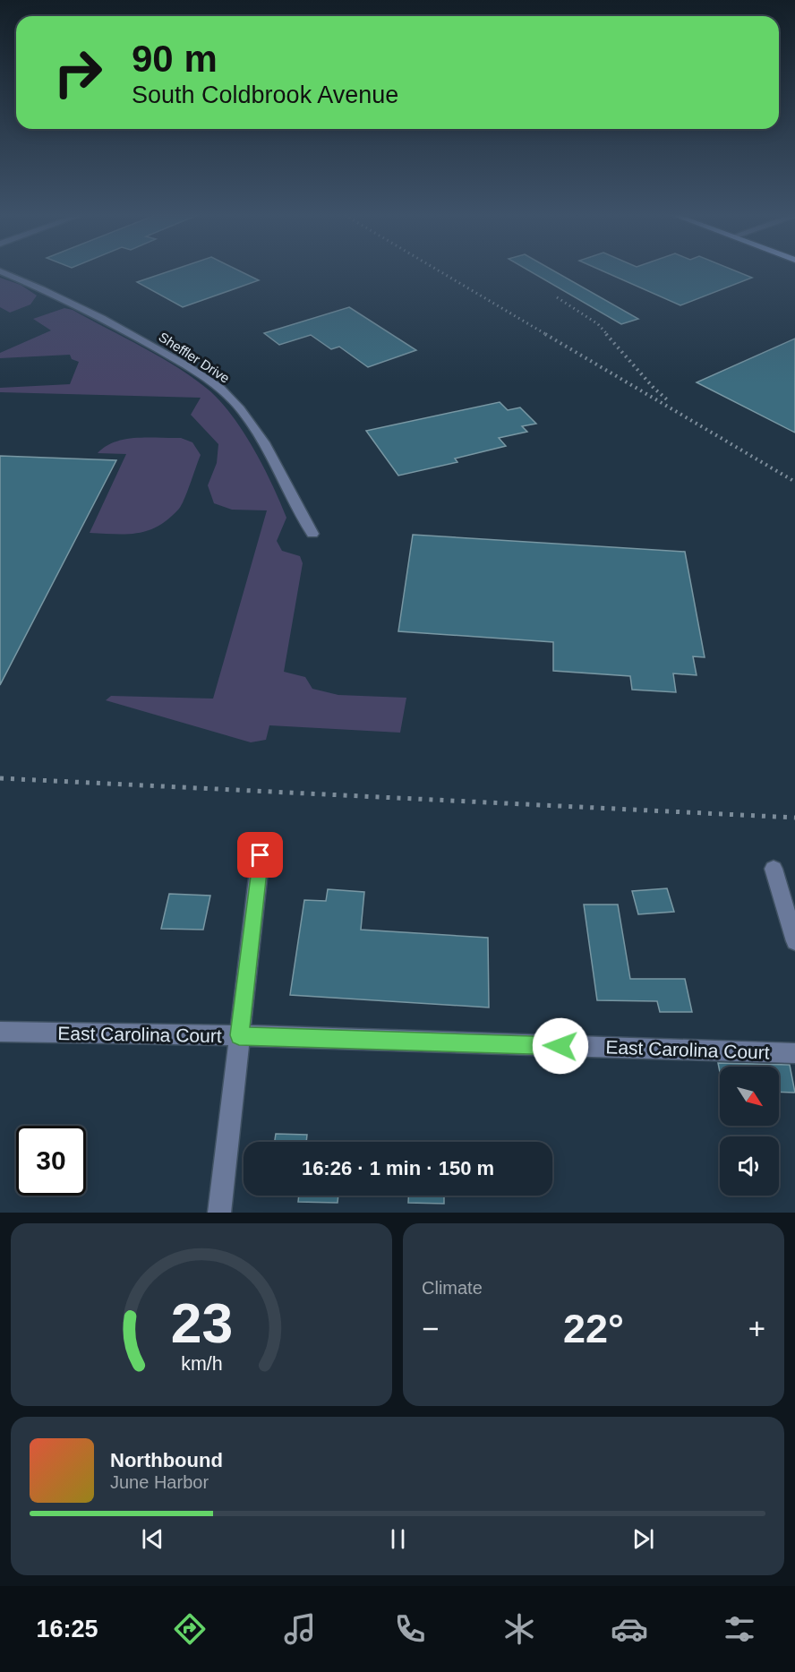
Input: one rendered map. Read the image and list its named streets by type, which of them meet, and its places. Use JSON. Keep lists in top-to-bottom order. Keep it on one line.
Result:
{"streets":{"street":["Sheffler Drive","East Carolina Court"]},"north":"bottom right","page":{"turn":["90 m","South Coldbrook Avenue"],"limit":"30","trip":"16:26 · 1 min · 150 m","tile":"Climate","heat":["−","22°","+"],"song":["Northbound","June Harbor"],"tabs":"16:25","gauge":["23","km/h"]}}
